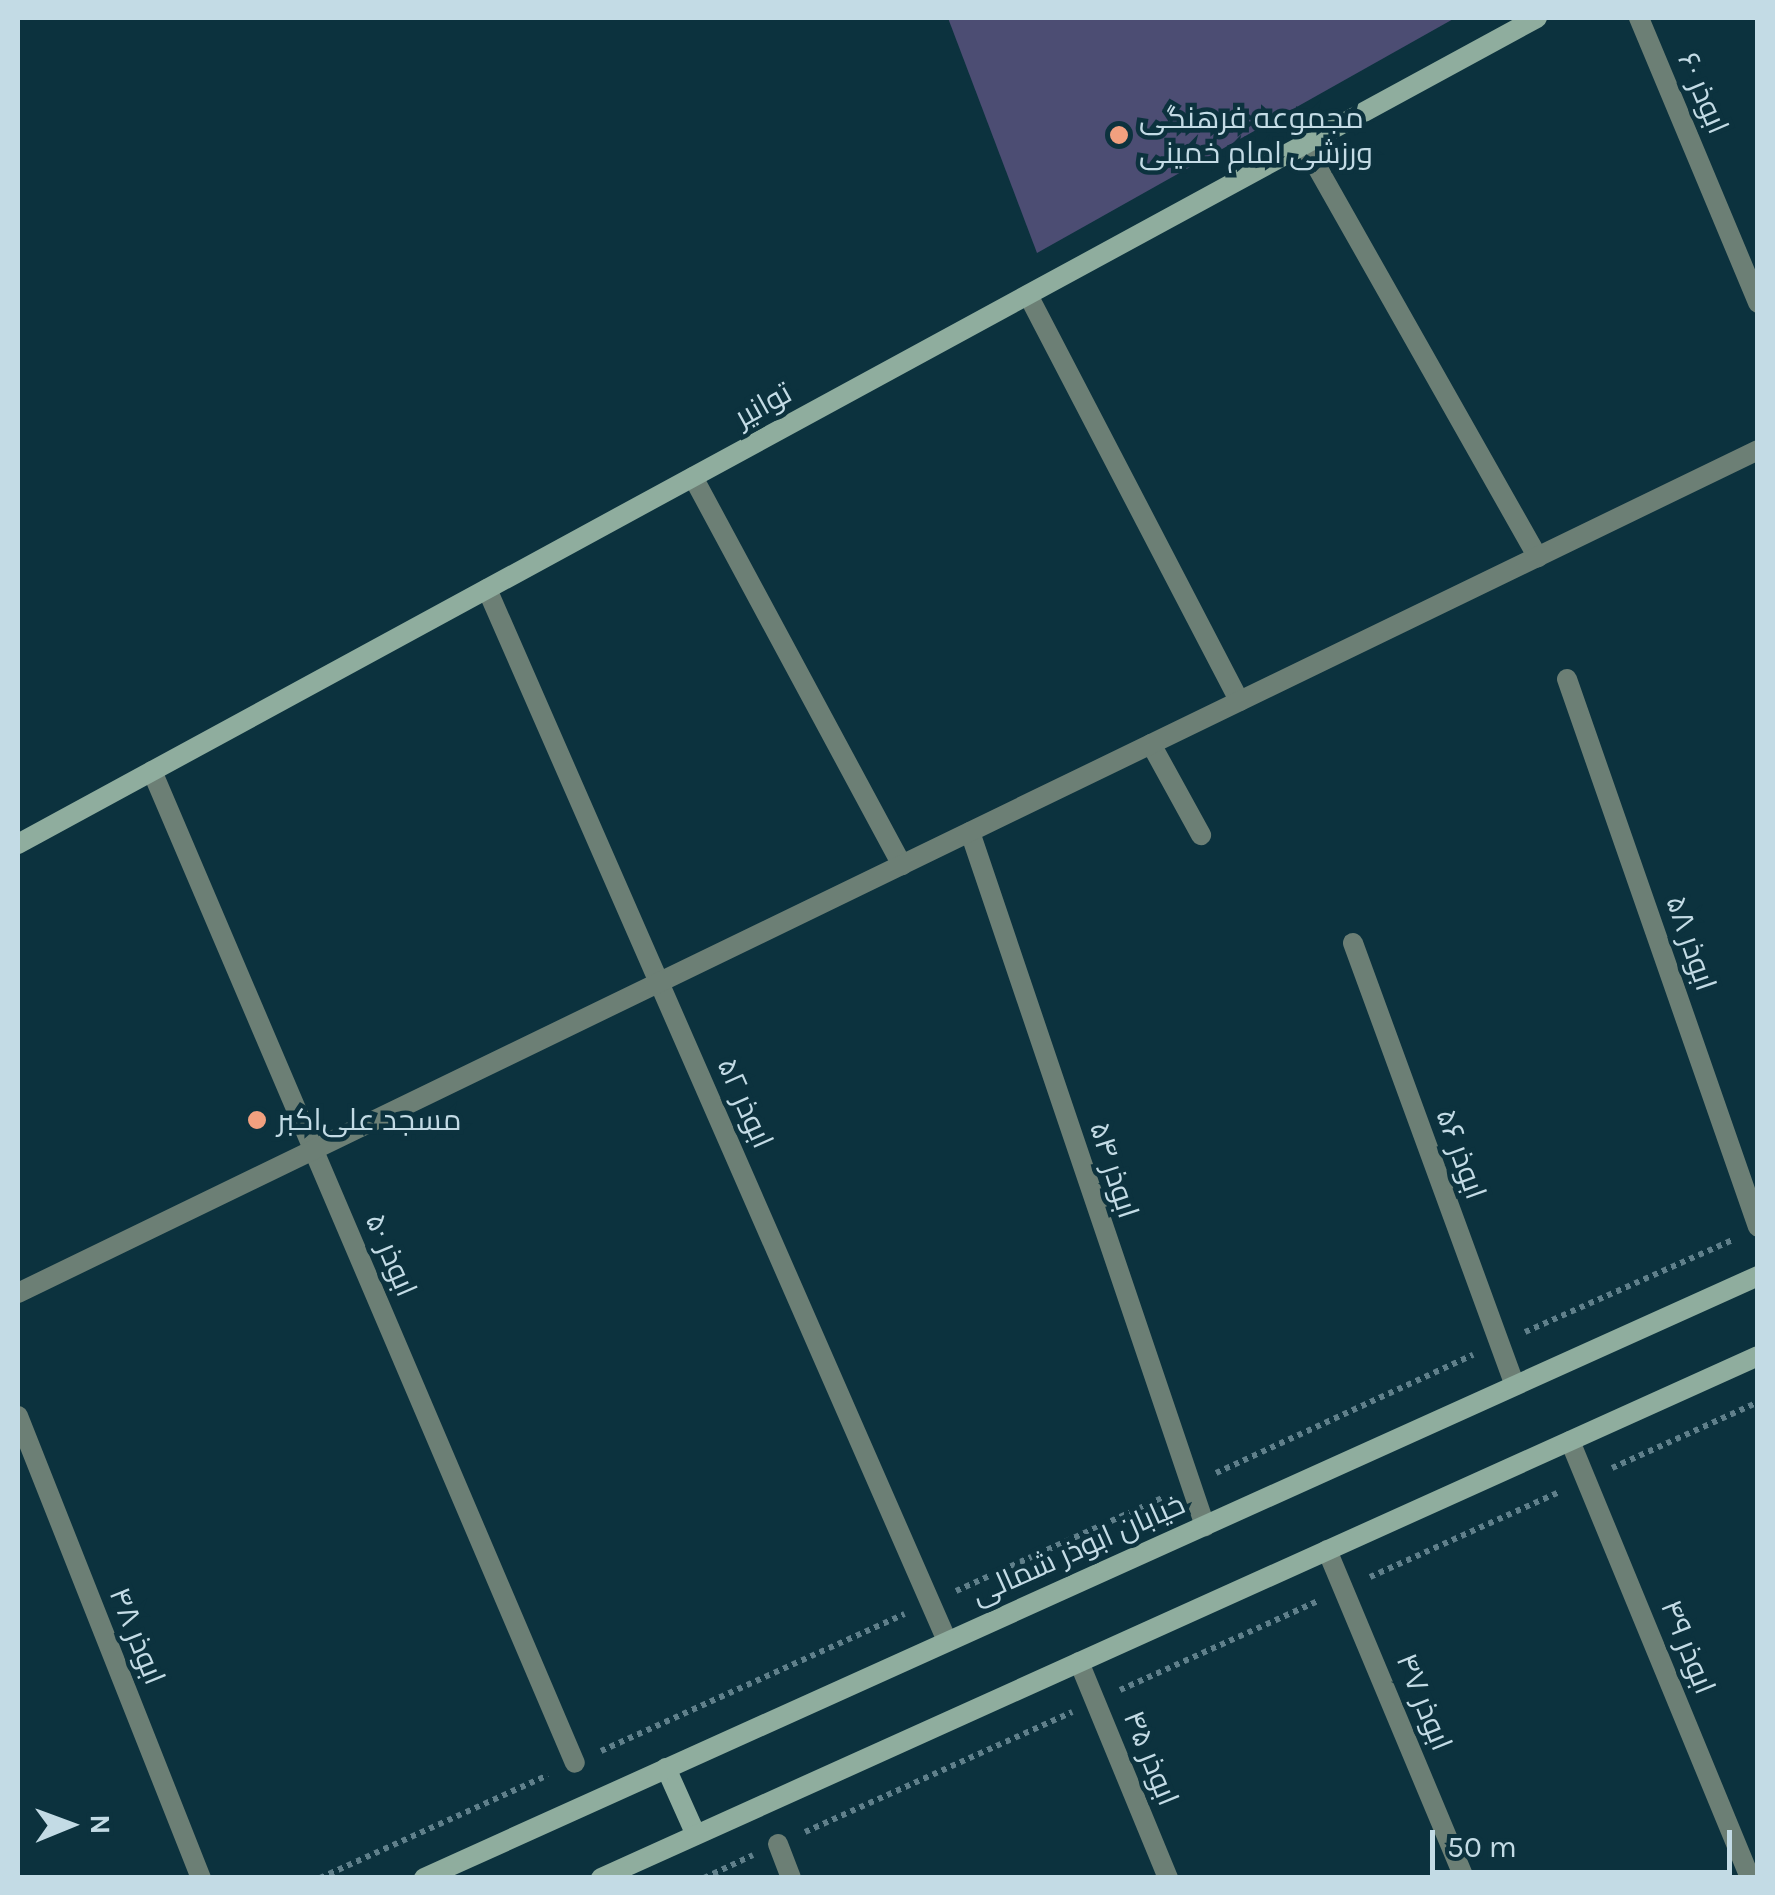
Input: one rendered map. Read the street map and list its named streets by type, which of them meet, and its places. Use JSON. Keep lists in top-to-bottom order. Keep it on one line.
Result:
{"streets":{"main road":["توانیر","خیابان ابوذر شمالی"],"street":["ابوذر ۶۰","ابوذر ۵۸","ابوذر ۵۲","ابوذر ۵۶","ابوذر ۵۴","ابوذر ۵۰","ابوذر ۴۸","ابوذر ۴۹","ابوذر ۴۷","ابوذر ۴۵"]},"crossings":[["توانیر","ابوذر ۵۲"],["توانیر","ابوذر ۵۰"],["ابوذر ۵۲","خیابان ابوذر شمالی"],["ابوذر ۵۶","خیابان ابوذر شمالی"],["ابوذر ۵۴","خیابان ابوذر شمالی"]],"places":["مجموعه فرهنگی ورزشی امام خمینی","مسجد علی‌اکبر"],"scale_bar":"50 m","north":"right"}
